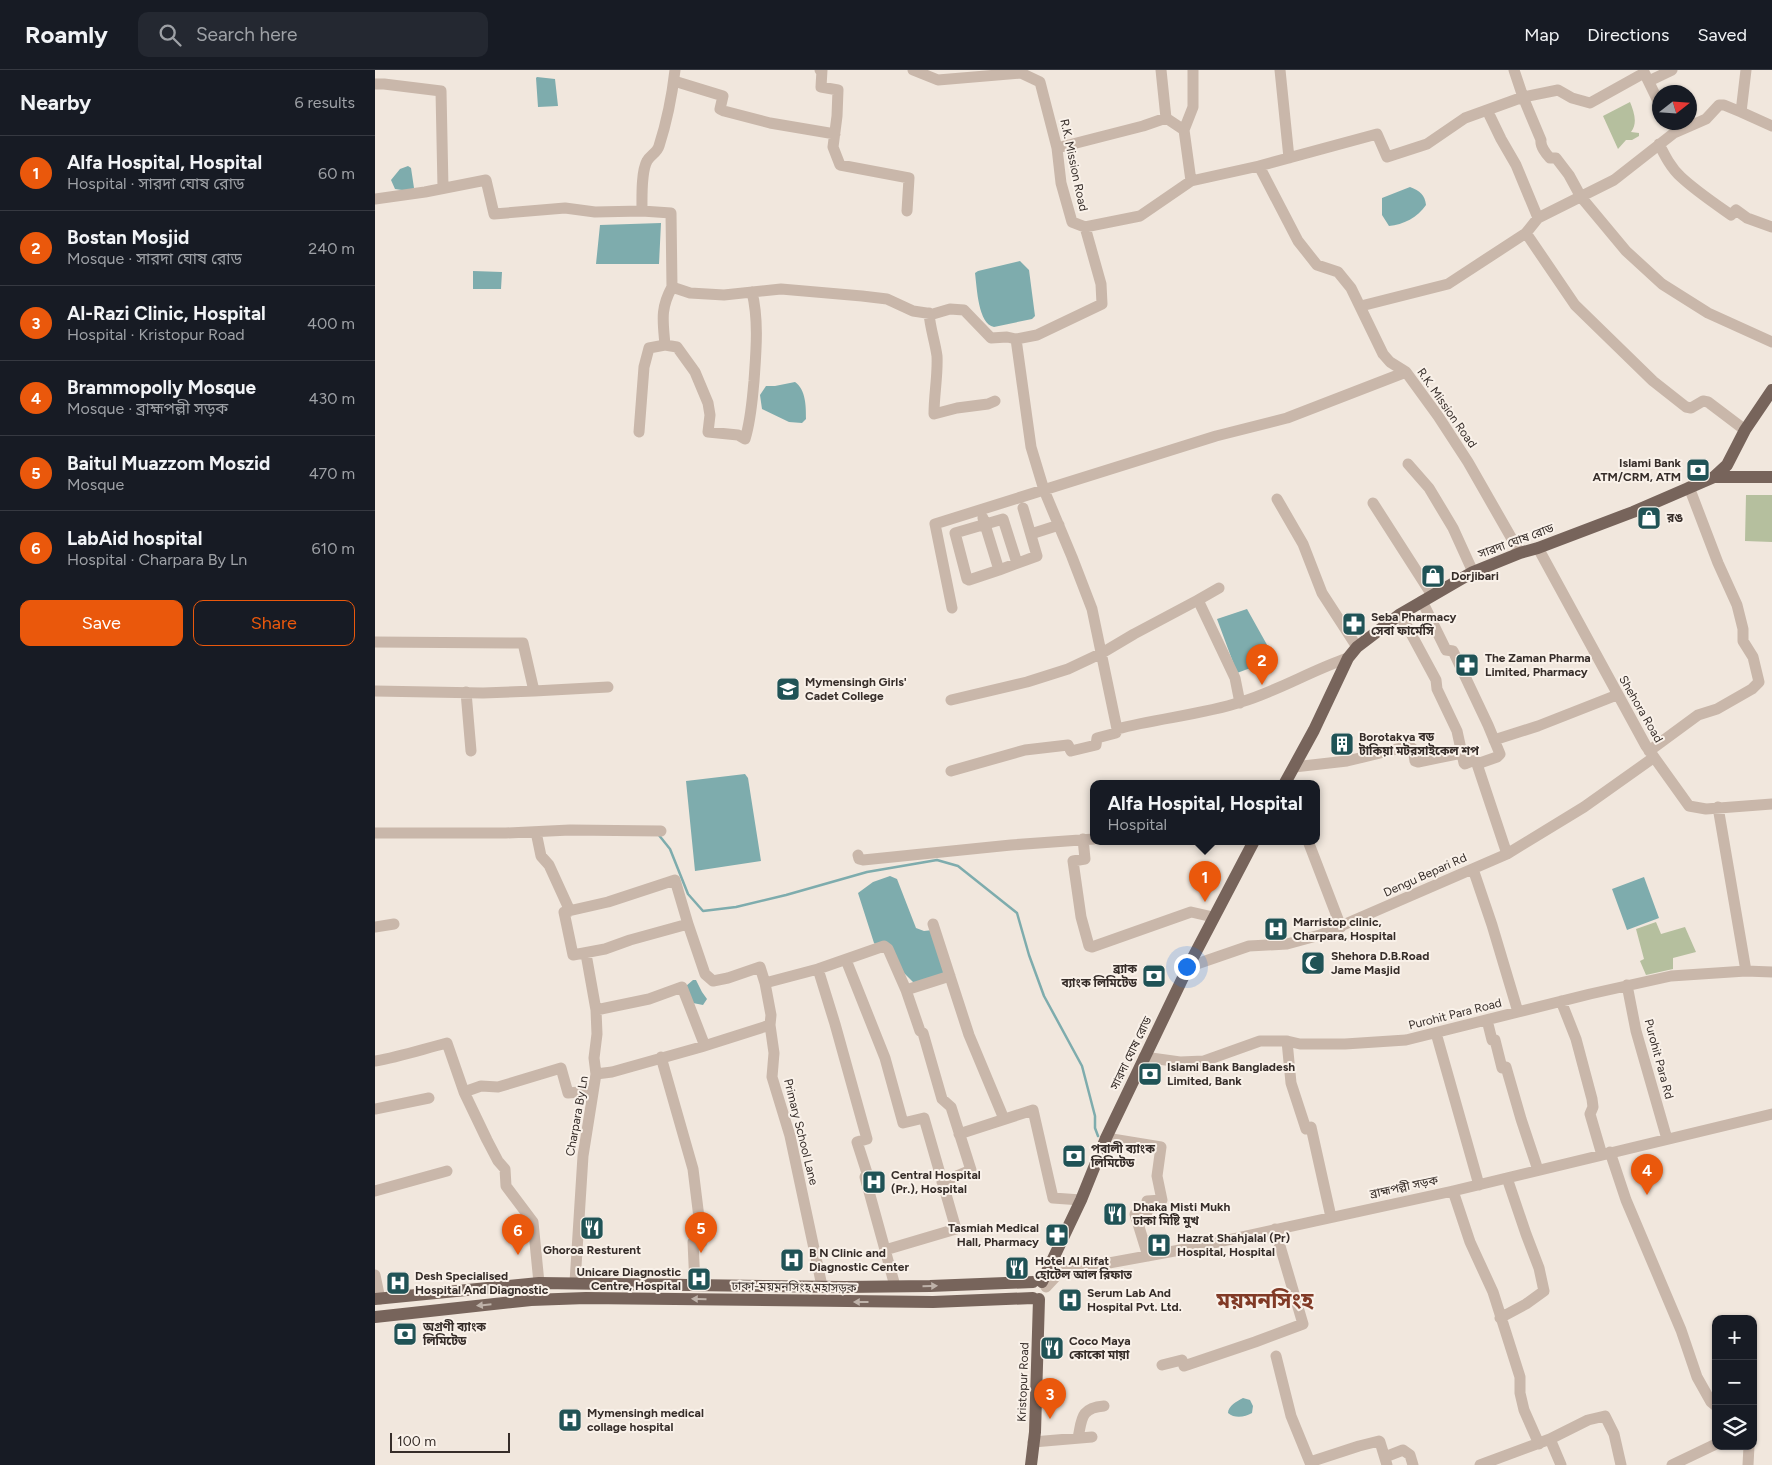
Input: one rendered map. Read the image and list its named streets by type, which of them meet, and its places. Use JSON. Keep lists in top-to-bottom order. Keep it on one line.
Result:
{"streets":{"main road":["সারদা ঘোষ রোড","ঢাকা-ময়মনসিংহ মহাসড়ক","Kristopur Road"],"street":["R.K. Mission Road","Shehora Road","Dengu Bepari Rd","Purohit Para Road","Purohit Para Rd","Charpara By Ln","Primary School Lane","ব্রাহ্মপল্লী সড়ক"]},"crossings":[["R.K. Mission Road","সারদা ঘোষ রোড"],["সারদা ঘোষ রোড","Shehora Road"],["সারদা ঘোষ রোড","Dengu Bepari Rd"],["সারদা ঘোষ রোড","Purohit Para Road"],["সারদা ঘোষ রোড","ব্রাহ্মপল্লী সড়ক"],["সারদা ঘোষ রোড","ঢাকা-ময়মনসিংহ মহাসড়ক"],["সারদা ঘোষ রোড","Kristopur Road"],["Shehora Road","Dengu Bepari Rd"],["Purohit Para Road","Purohit Para Rd"],["Purohit Para Rd","ব্রাহ্মপল্লী সড়ক"],["Charpara By Ln","Primary School Lane"],["Charpara By Ln","ঢাকা-ময়মনসিংহ মহাসড়ক"],["Primary School Lane","ঢাকা-ময়মনসিংহ মহাসড়ক"],["ব্রাহ্মপল্লী সড়ক","ঢাকা-ময়মনসিংহ মহাসড়ক"],["ঢাকা-ময়মনসিংহ মহাসড়ক","Kristopur Road"]],"districts":["ময়মনসিংহ"],"places":{"bank":["Islami Bank ATM/CRM, ATM","ব্র্যাক ব্যাংক লিমিটেড","Islami Bank Bangladesh Limited, Bank","পূবালী ব্যাংক লিমিটেড","অগ্রণী ব্যাংক লিমিটেড"],"shop":["রঙ","Dorjibari"],"pharmacy":["Seba Pharmacy সেবা ফার্মেসি","The Zaman Pharma Limited, Pharmacy","Tasmiah Medical Hall, Pharmacy"],"school or university":["Mymensingh Girls' Cadet College"],"building":["Borotakya বড় টাকিয়া মটরসাইকেল শপ"],"hospital":["Marristop clinic, Charpara, Hospital","Central Hospital (Pr.), Hospital","Hazrat Shahjalal (Pr) Hospital, Hospital","B N Clinic and Diagnostic Center","Unicare Diagnostic Centre, Hospital","Desh Specialised Hospital And Diagnostic","Serum Lab And Hospital Pvt. Ltd.","Mymensingh medical collage hospital"],"mosque":["Shehora D.B.Road Jame Masjid"],"restaurant":["Dhaka Misti Mukh ঢাকা মিষ্টি মুখ","Ghoroa Resturent","Hotel Al Rifat হোটেল আল রিফাত","Coco Maya কোকো মায়া"]},"scale_bar":"100 m","north":"right","page":{"header":"Roamly","search":"Search here","nav":["Map","Directions","Saved"],"heading":["Nearby","6 results"],"list":[{"mark":"1","name":"Alfa Hospital, Hospital","note":"Hospital · সারদা ঘোষ রোড","value":"60 m"},{"mark":"2","name":"Bostan Mosjid","note":"Mosque · সারদা ঘোষ রোড","value":"240 m"},{"mark":"3","name":"Al-Razi Clinic, Hospital","note":"Hospital · Kristopur Road","value":"400 m"},{"mark":"4","name":"Brammopolly Mosque","note":"Mosque · ব্রাহ্মপল্লী সড়ক","value":"430 m"},{"mark":"5","name":"Baitul Muazzom Moszid","note":"Mosque","value":"470 m"},{"mark":"6","name":"LabAid hospital","note":"Hospital · Charpara By Ln","value":"610 m"}],"buttons":["Save","Share"],"pins":["2","1","4","5","6","3"],"popup":["Alfa Hospital, Hospital","Hospital"],"map_buttons":["+","−"],"scale":"100 m"}}
